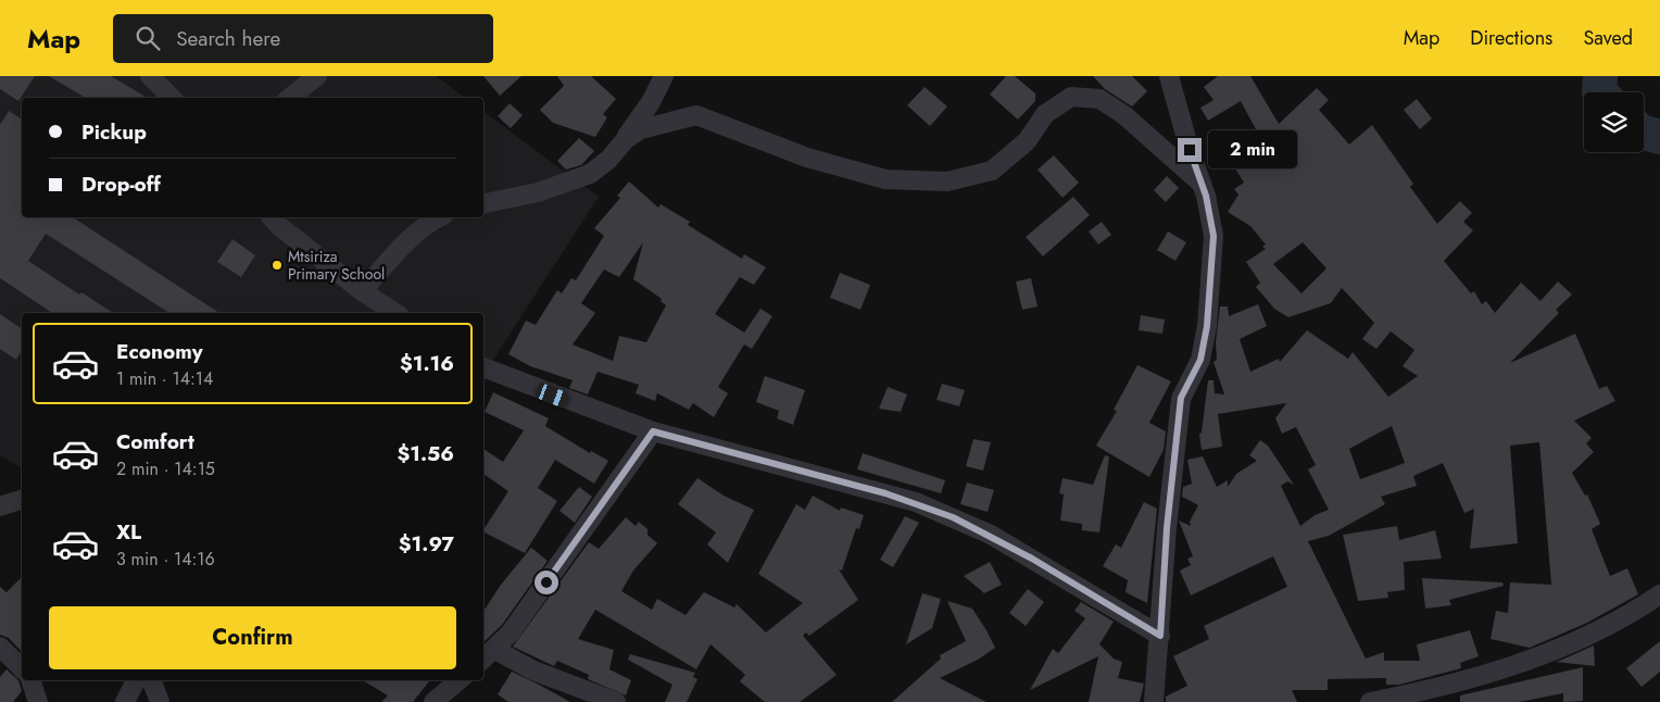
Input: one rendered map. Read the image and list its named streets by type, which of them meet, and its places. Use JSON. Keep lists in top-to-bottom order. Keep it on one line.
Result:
{"places":["Mtsiriza Primary School"],"page":{"header":"Map","search":"Search here","nav":["Map","Directions","Saved"],"banner":["Pickup","Drop-off"],"bubble":"2 min","list":[{"name":"Economy","note":"1 min · 14:14","value":"$1.16"},{"name":"Comfort","note":"2 min · 14:15","value":"$1.56"},{"name":"XL","note":"3 min · 14:16","value":"$1.97"}],"buttons":"Confirm"}}
